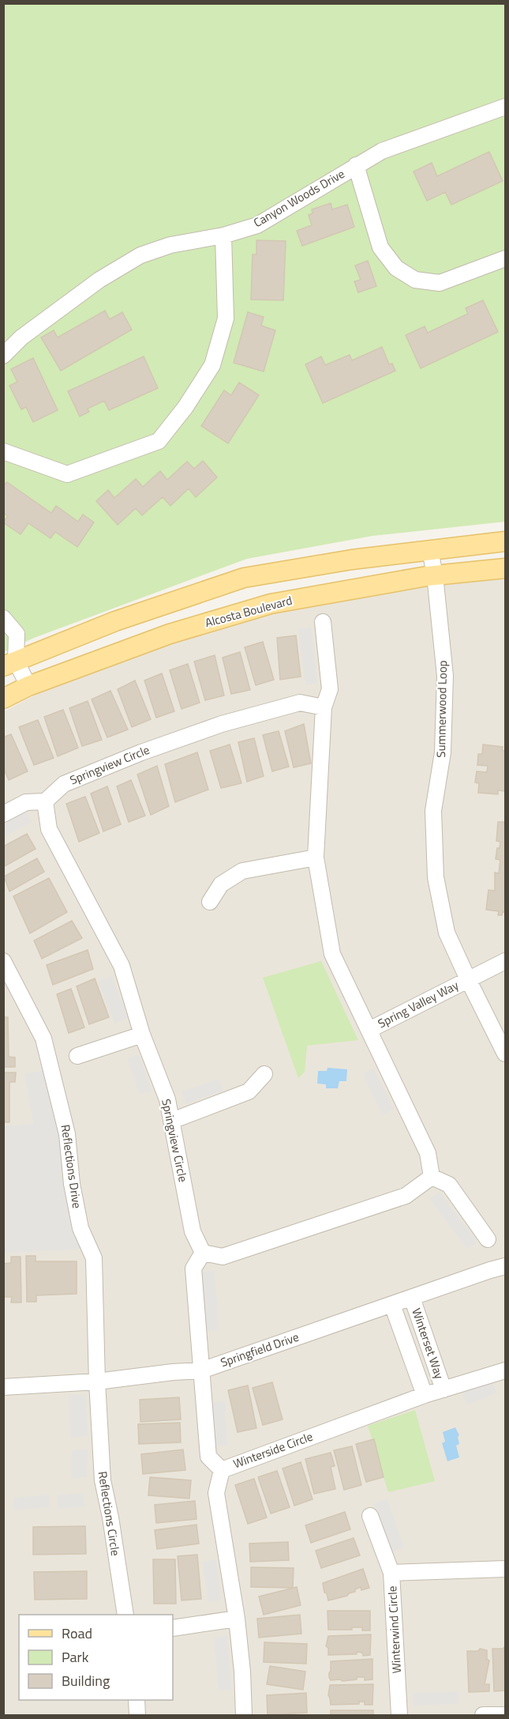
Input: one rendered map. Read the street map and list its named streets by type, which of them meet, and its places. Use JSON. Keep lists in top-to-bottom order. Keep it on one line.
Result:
{"streets":{"main road":["Alcosta Boulevard"],"street":["Canyon Woods Drive","Summerwood Loop","Springview Circle","Spring Valley Way","Reflections Drive","Winterset Way","Springfield Drive","Winterside Circle","Reflections Circle","Winterwind Circle"]},"crossings":[["Alcosta Boulevard","Summerwood Loop"],["Summerwood Loop","Spring Valley Way"],["Reflections Drive","Springfield Drive"],["Reflections Drive","Reflections Circle"],["Winterset Way","Springfield Drive"],["Winterset Way","Winterside Circle"],["Springfield Drive","Reflections Circle"]],"legend":["Road","Park","Building"]}
